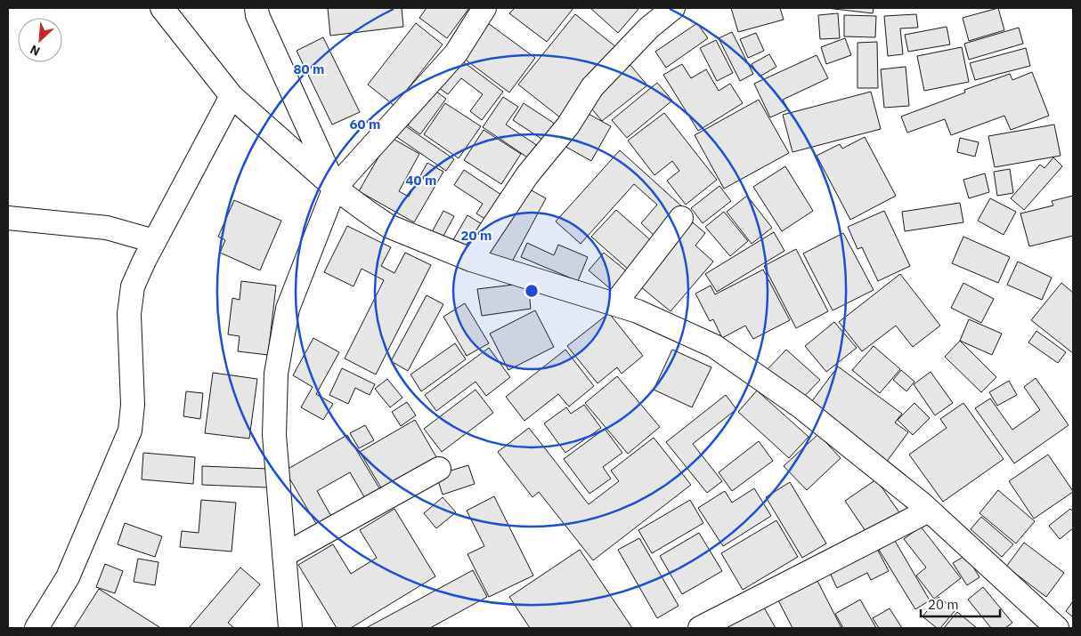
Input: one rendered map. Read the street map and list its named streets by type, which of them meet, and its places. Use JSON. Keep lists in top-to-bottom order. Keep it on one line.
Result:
{"scale_bar":"20 m","north":"bottom left","rings":["80 m","60 m","40 m","20 m"]}
